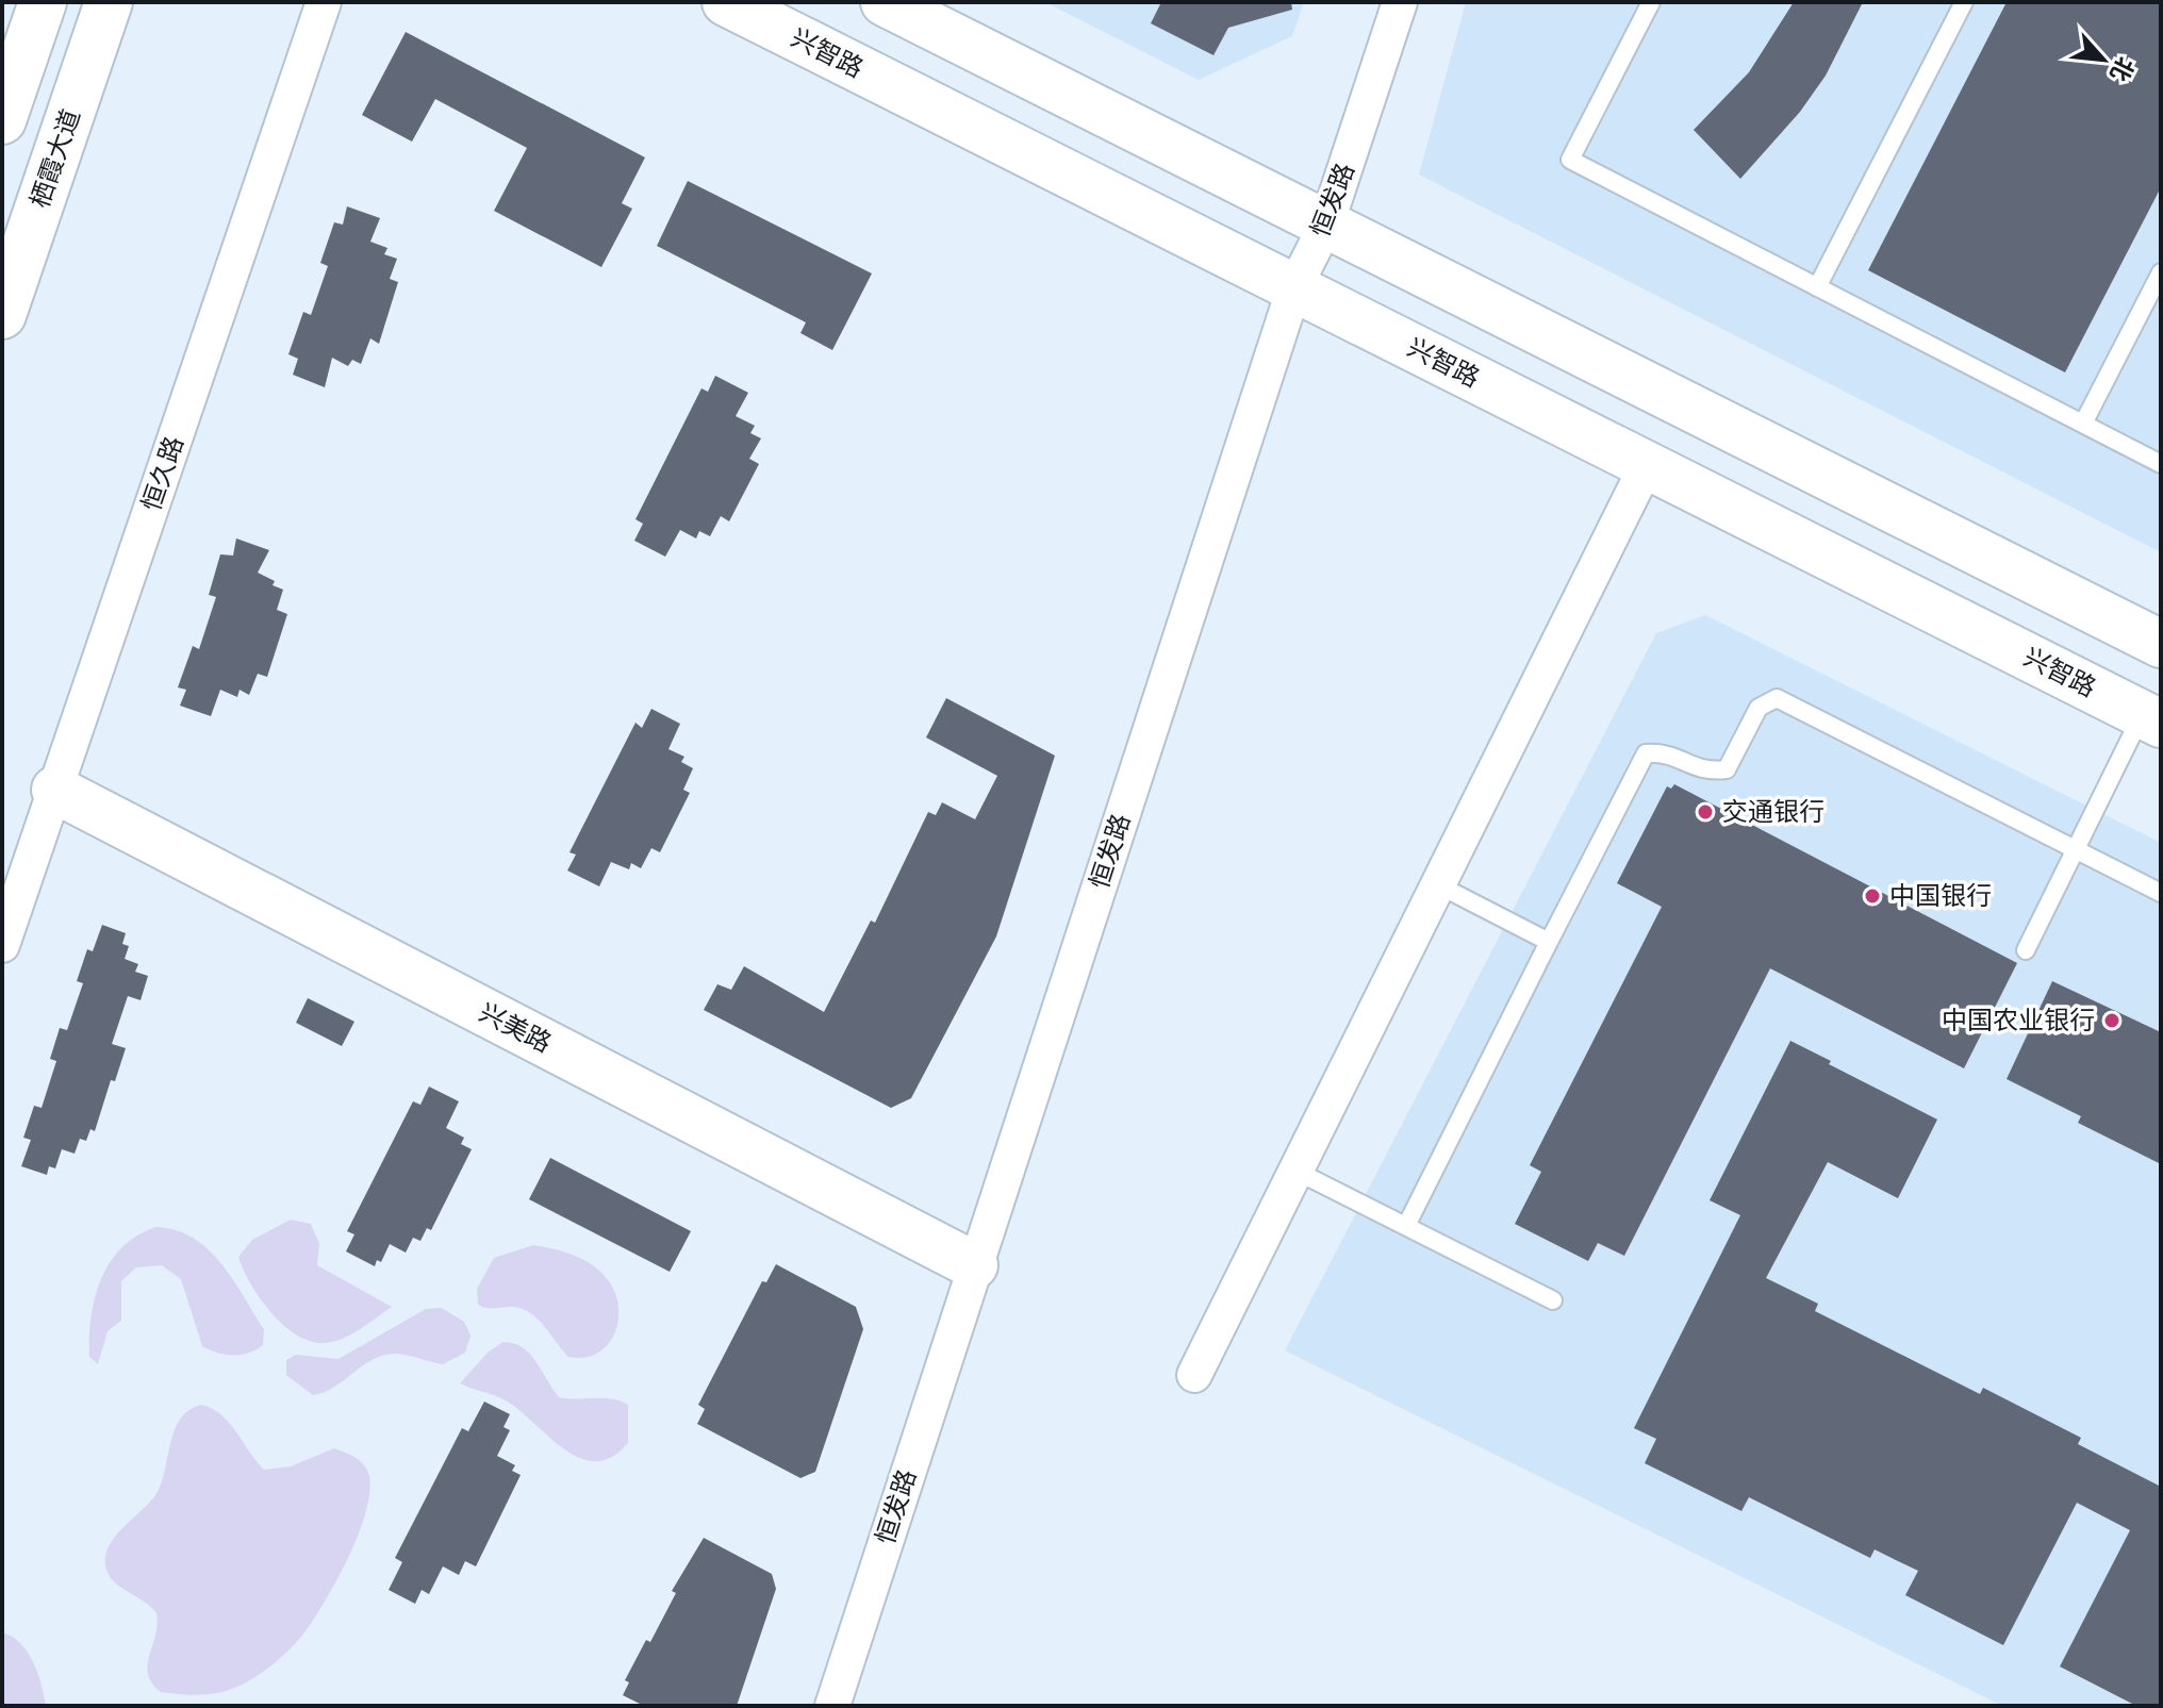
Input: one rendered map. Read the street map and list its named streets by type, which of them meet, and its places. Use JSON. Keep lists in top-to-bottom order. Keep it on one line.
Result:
{"streets":{"main road":["兴智路","栖霞大道","兴美路"],"street":["恒发路","恒久路"]},"crossings":[["兴智路","恒发路"],["恒发路","兴美路"],["恒久路","兴美路"]],"places":["交通银行","中国银行","中国农业银行"],"north":"bottom right"}
